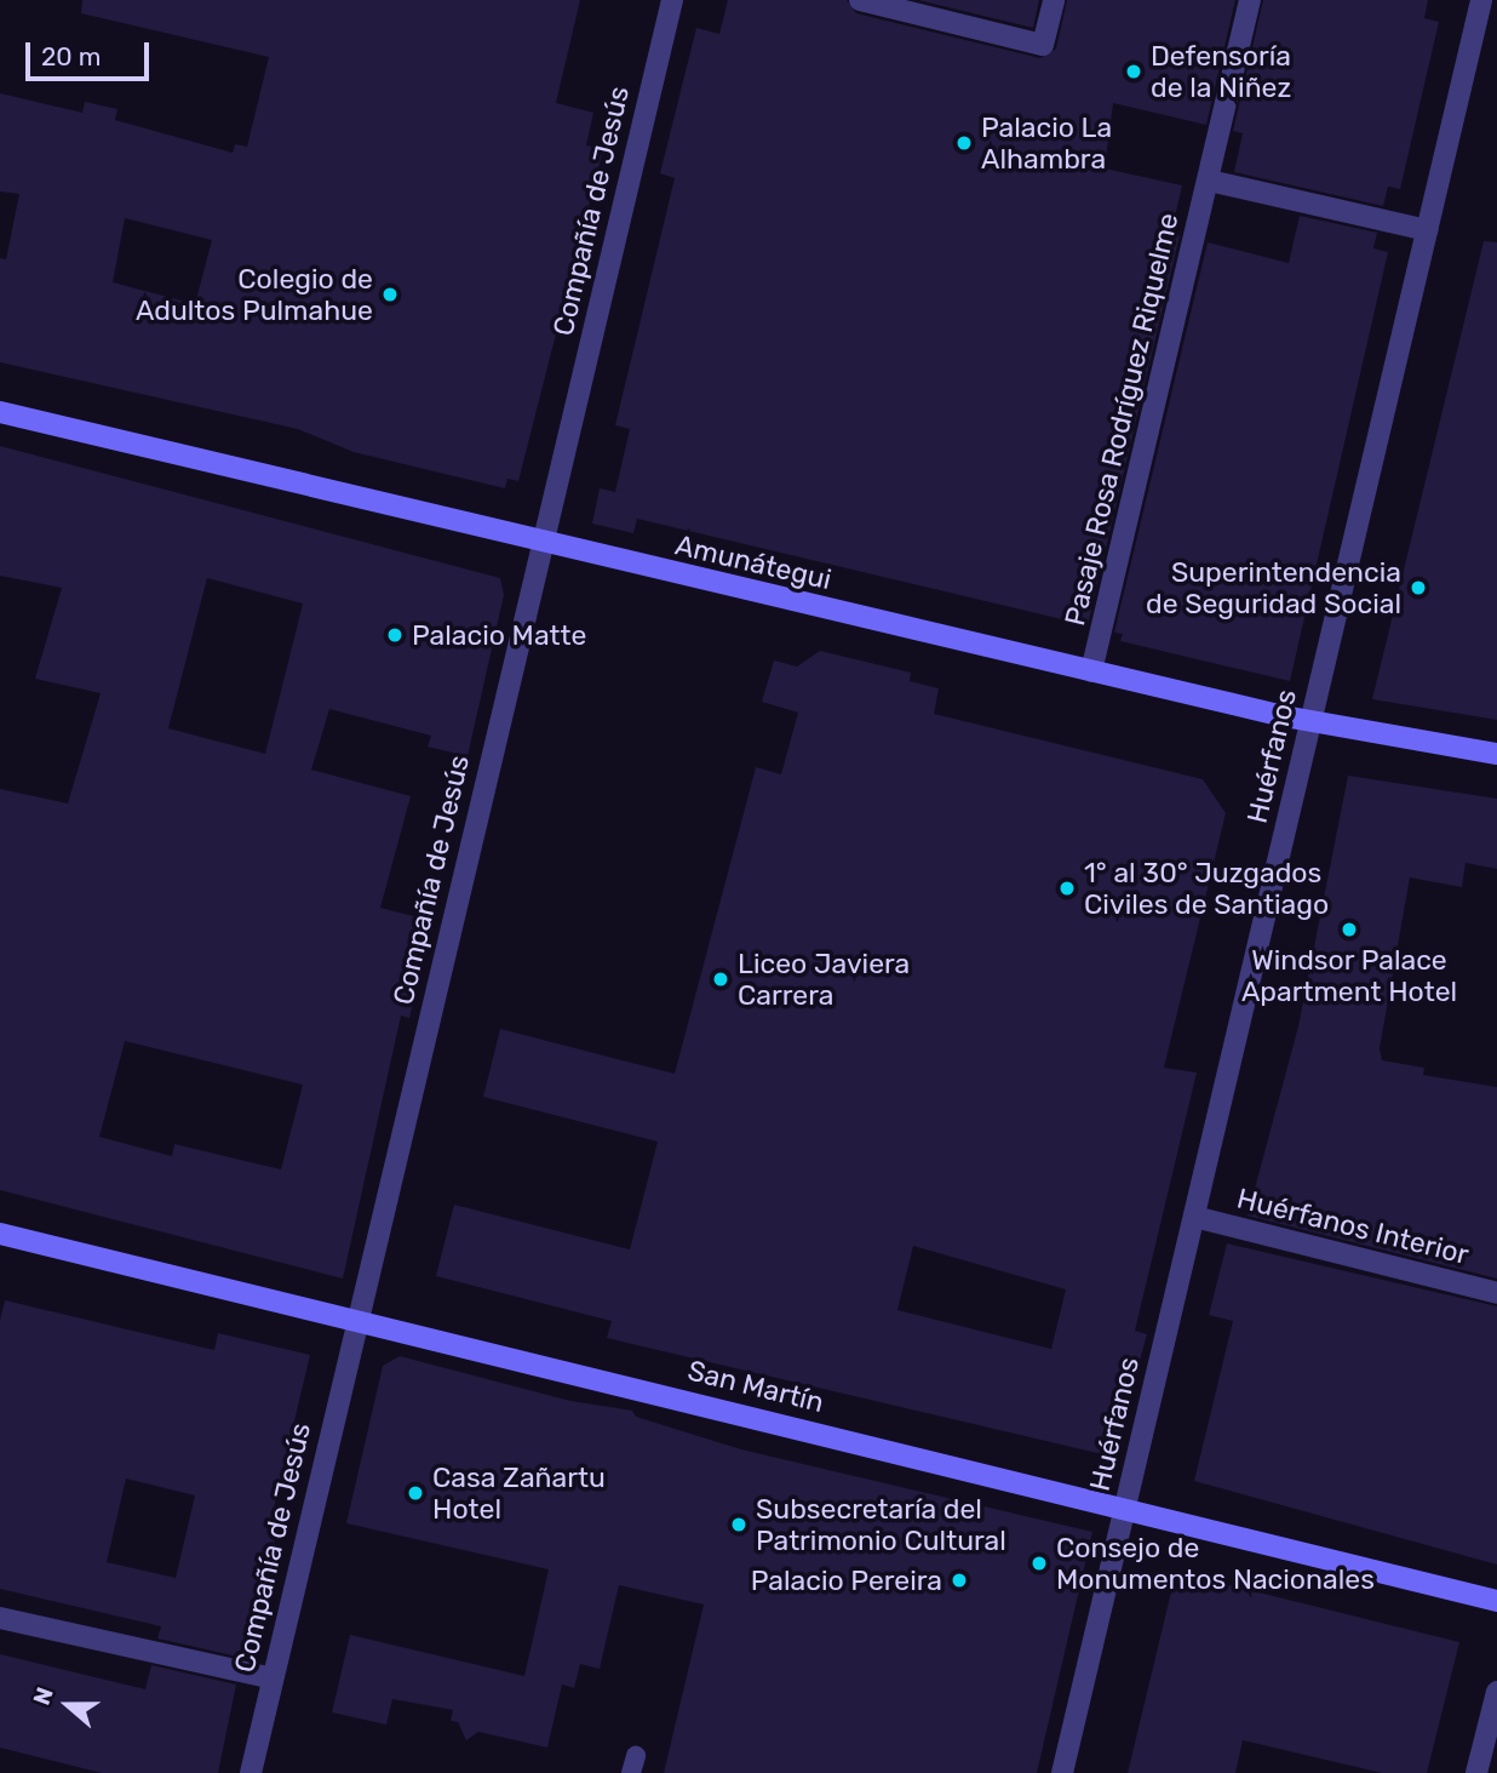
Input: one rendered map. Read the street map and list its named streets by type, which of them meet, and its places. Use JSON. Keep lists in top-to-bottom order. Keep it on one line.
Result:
{"streets":{"main road":["Amunátegui","San Martín"],"street":["Compañía de Jesús","Pasaje Rosa Rodríguez Riquelme","Huérfanos","Huérfanos Interior"]},"crossings":[["Compañía de Jesús","Amunátegui"],["Compañía de Jesús","San Martín"],["Pasaje Rosa Rodríguez Riquelme","Amunátegui"],["Amunátegui","Huérfanos"],["Huérfanos","Huérfanos Interior"],["Huérfanos","San Martín"]],"places":["Defensoría de la Niñez","Palacio La Alhambra","Colegio de Adultos Pulmahue","Superintendencia de Seguridad Social","Palacio Matte","1° al 30° Juzgados Civiles de Santiago","Windsor Palace Apartment Hotel","Liceo Javiera Carrera","Casa Zañartu Hotel","Subsecretaría del Patrimonio Cultural","Consejo de Monumentos Nacionales","Palacio Pereira"],"scale_bar":"20 m","north":"left"}
